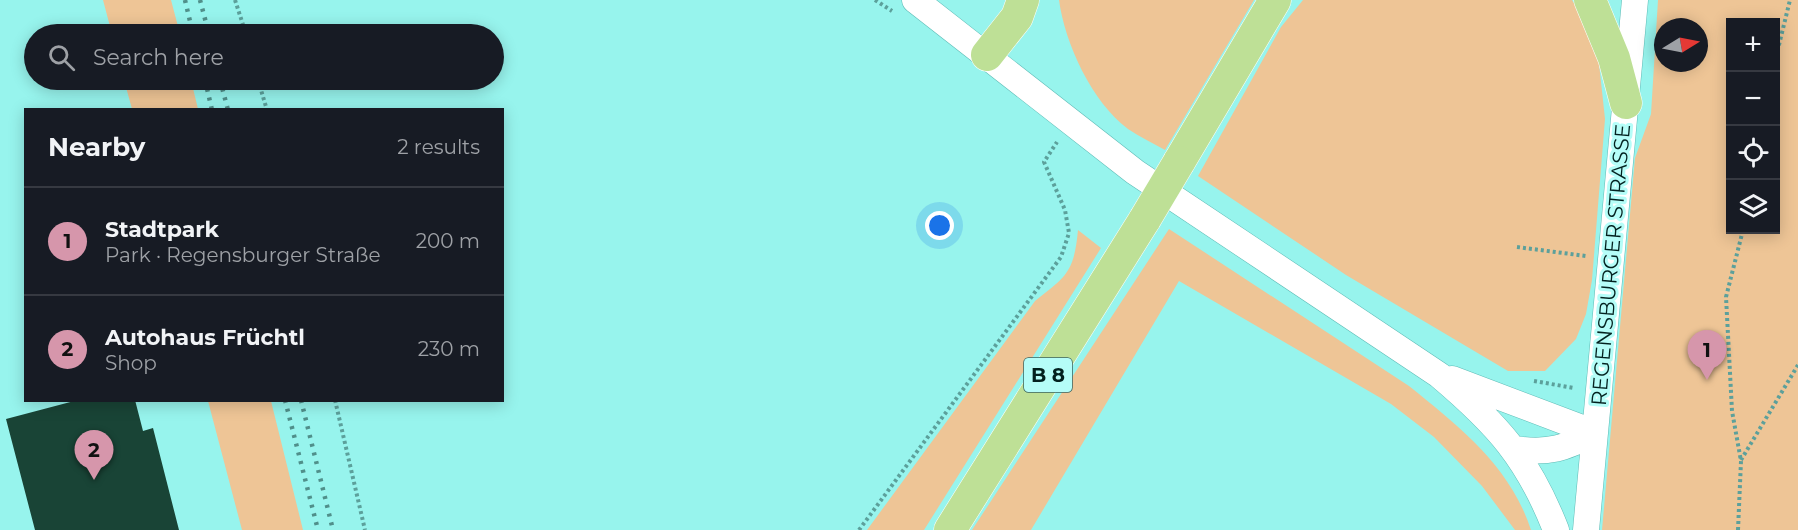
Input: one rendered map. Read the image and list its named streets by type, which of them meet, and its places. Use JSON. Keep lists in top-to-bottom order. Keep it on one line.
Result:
{"streets":{"main road":["B 8"],"street":["REGENSBURGER STRASSE"]},"north":"right","page":{"map_buttons":["+","−"],"search":"Search here","heading":["Nearby","2 results"],"list":[{"mark":"1","name":"Stadtpark","note":"Park · Regensburger Straße","value":"200 m"},{"mark":"2","name":"Autohaus Früchtl","note":"Shop","value":"230 m"}],"pins":["1","2"]}}
